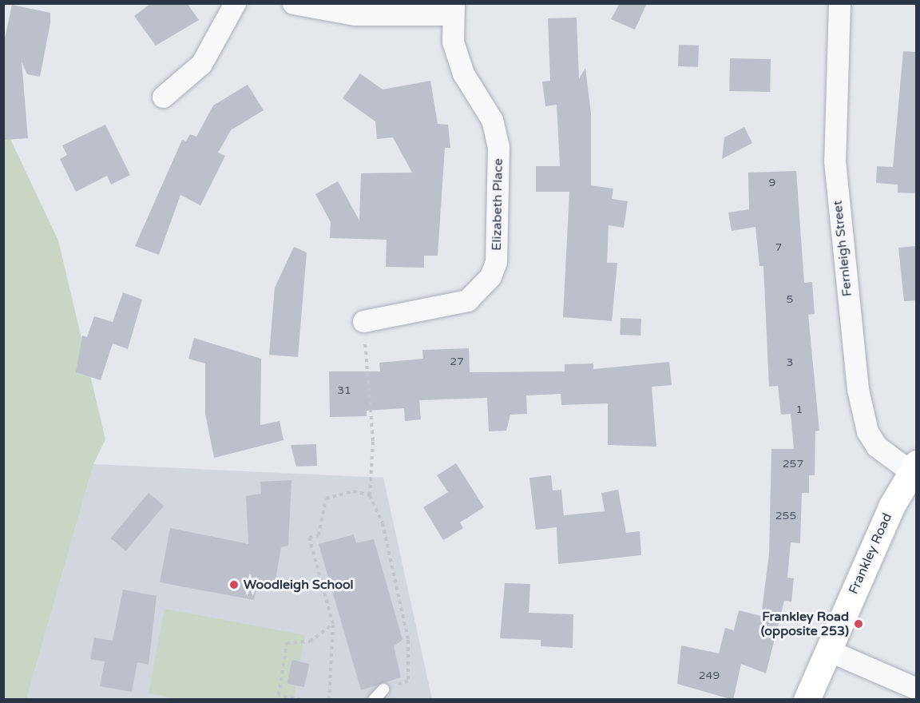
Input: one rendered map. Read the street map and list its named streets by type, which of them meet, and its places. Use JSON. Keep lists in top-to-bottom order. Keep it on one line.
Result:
{"streets":{"street":["Elizabeth Place","Fernleigh Street","Frankley Road"]},"crossings":[["Fernleigh Street","Frankley Road"]],"places":["Woodleigh School","Frankley Road (opposite 253)"],"house_numbers":["9","7","5","27","3","31","1","257","255","249"]}
